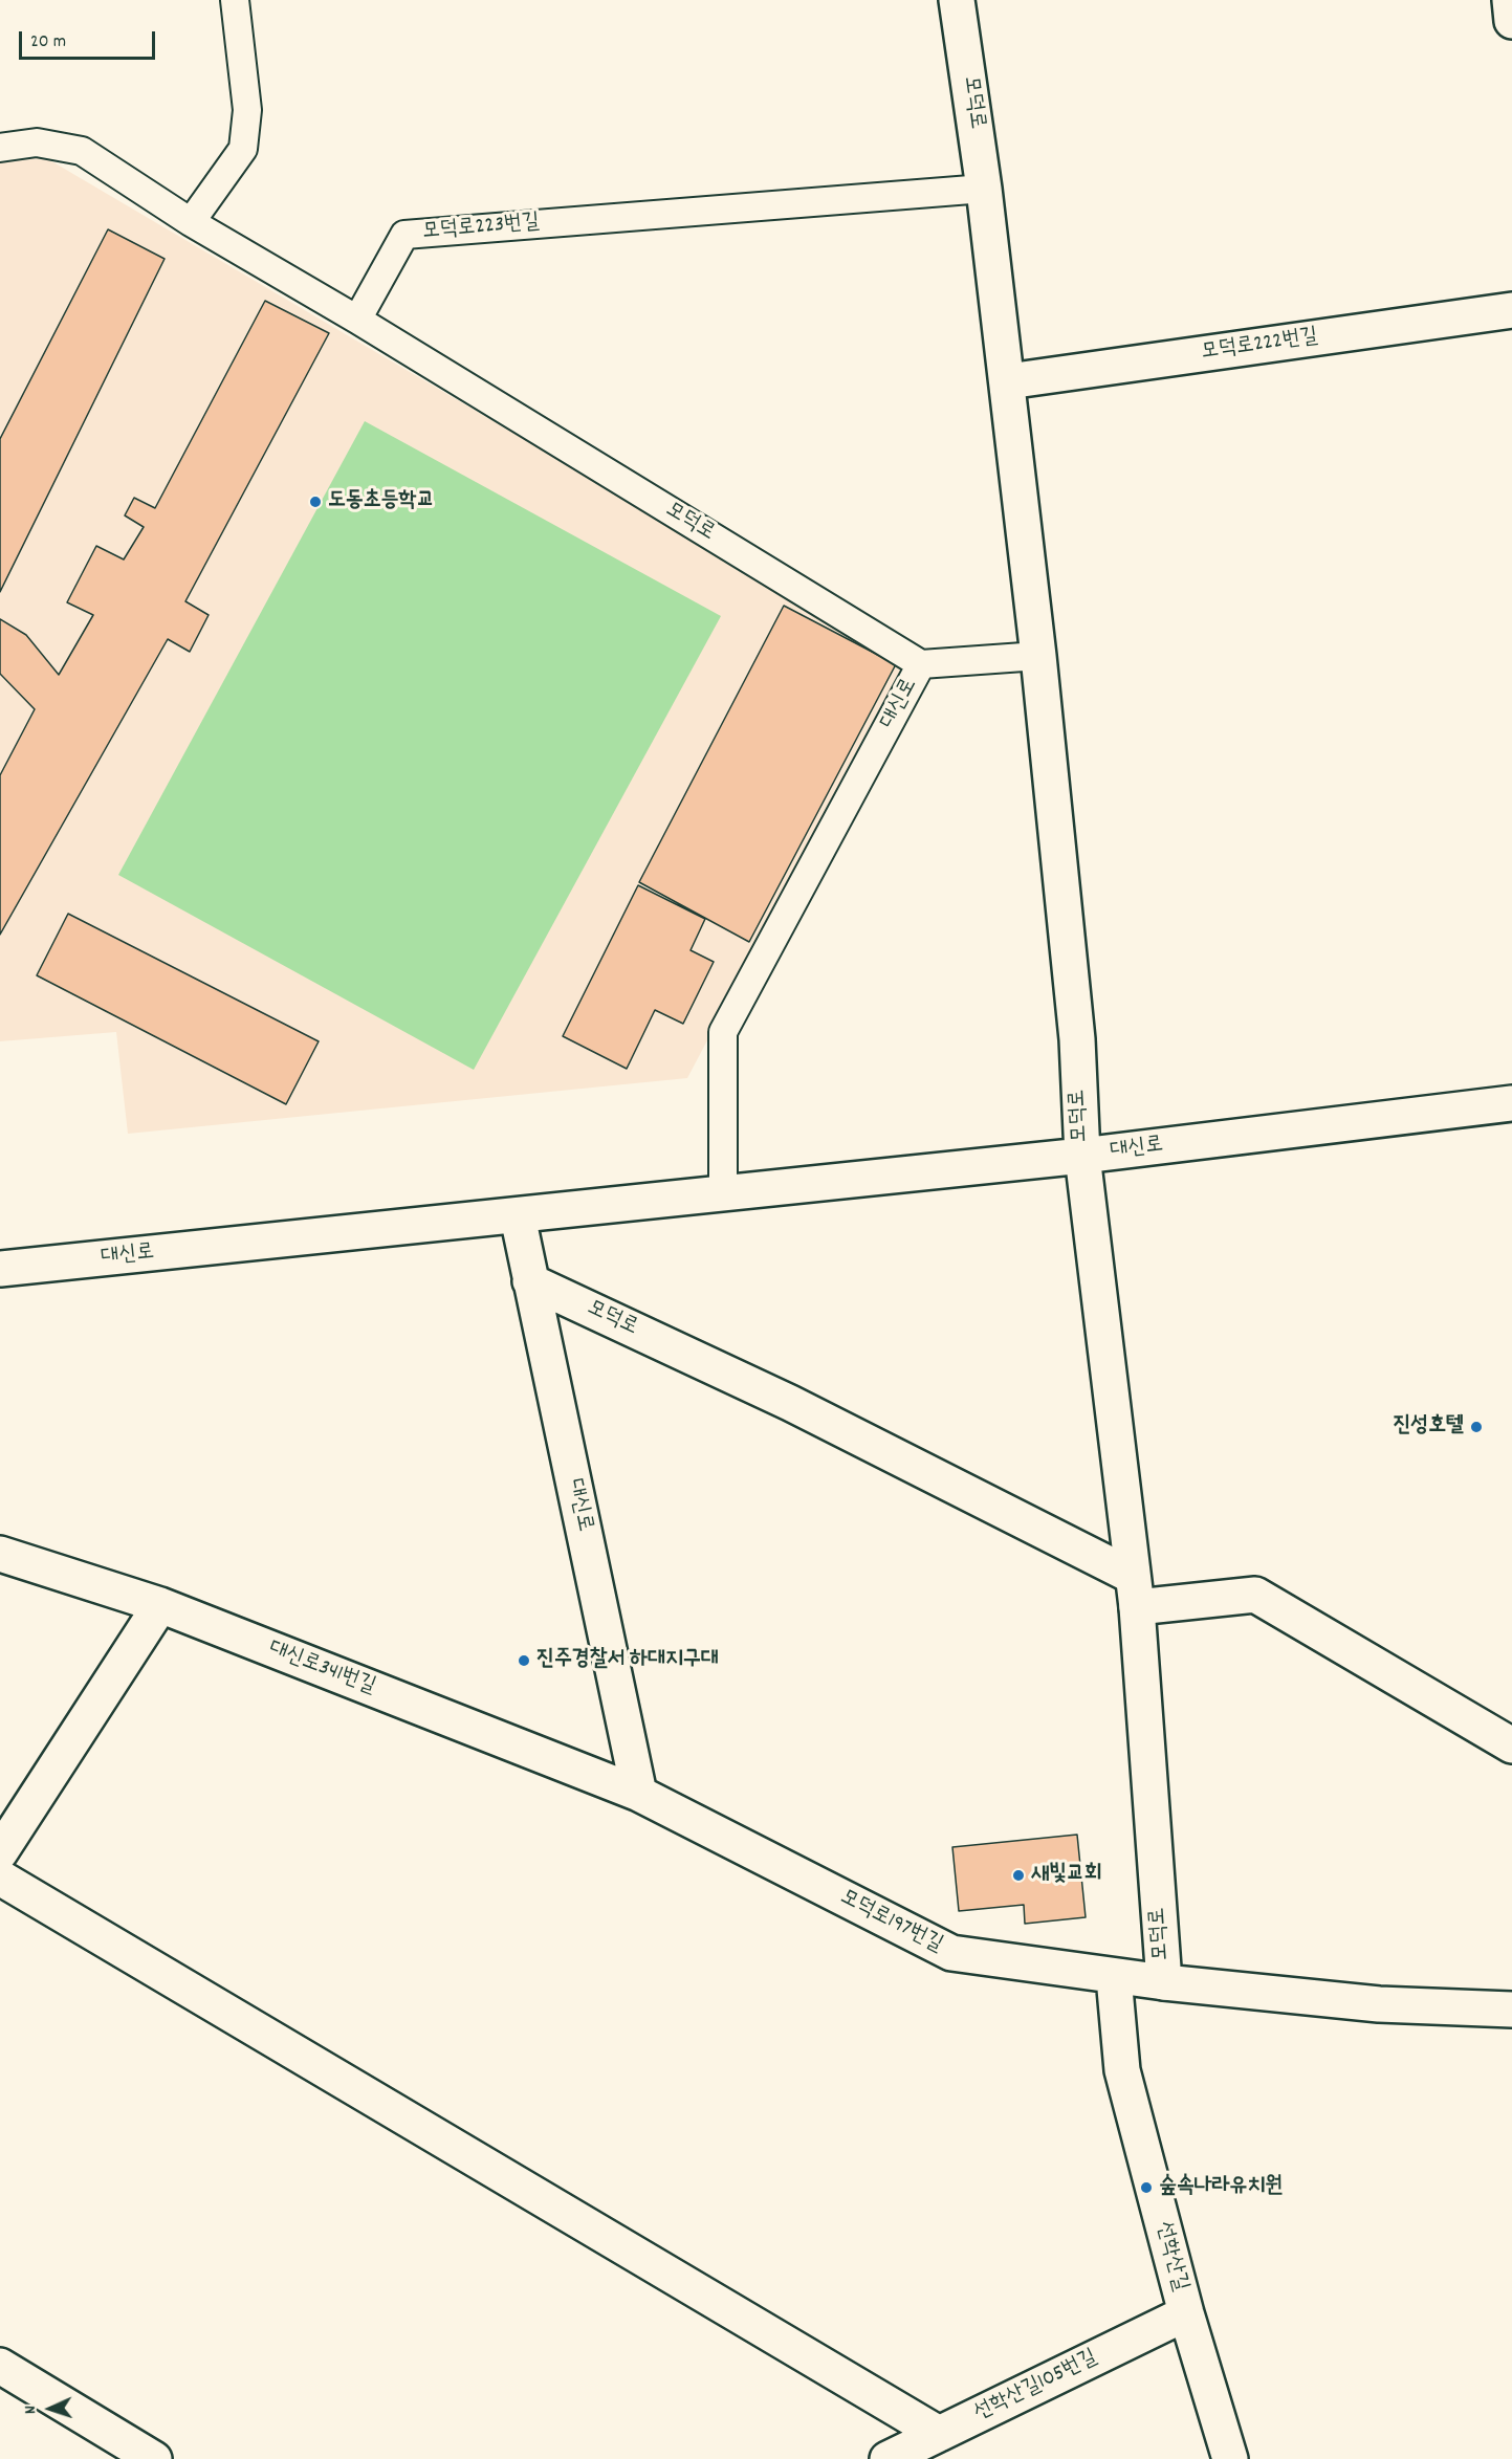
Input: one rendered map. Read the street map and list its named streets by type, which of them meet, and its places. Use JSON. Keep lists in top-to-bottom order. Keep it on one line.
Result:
{"streets":{"street":["모덕로","모덕로222번길","대신로","대신로341번길","모덕로197번길","선학산길","선학산길105번길"],"lane":["모덕로223번길"]},"crossings":[["모덕로","모덕로223번길"],["모덕로","모덕로222번길"],["모덕로","대신로"],["모덕로","모덕로197번길"],["대신로","대신로341번길"],["대신로","모덕로197번길"],["대신로341번길","모덕로197번길"],["모덕로197번길","선학산길"],["선학산길","선학산길105번길"]],"places":["도동초등학교","진성호텔","진주경찰서 하대지구대","새빛교회","숲속나라유치원"],"scale_bar":"20 m","north":"left"}
